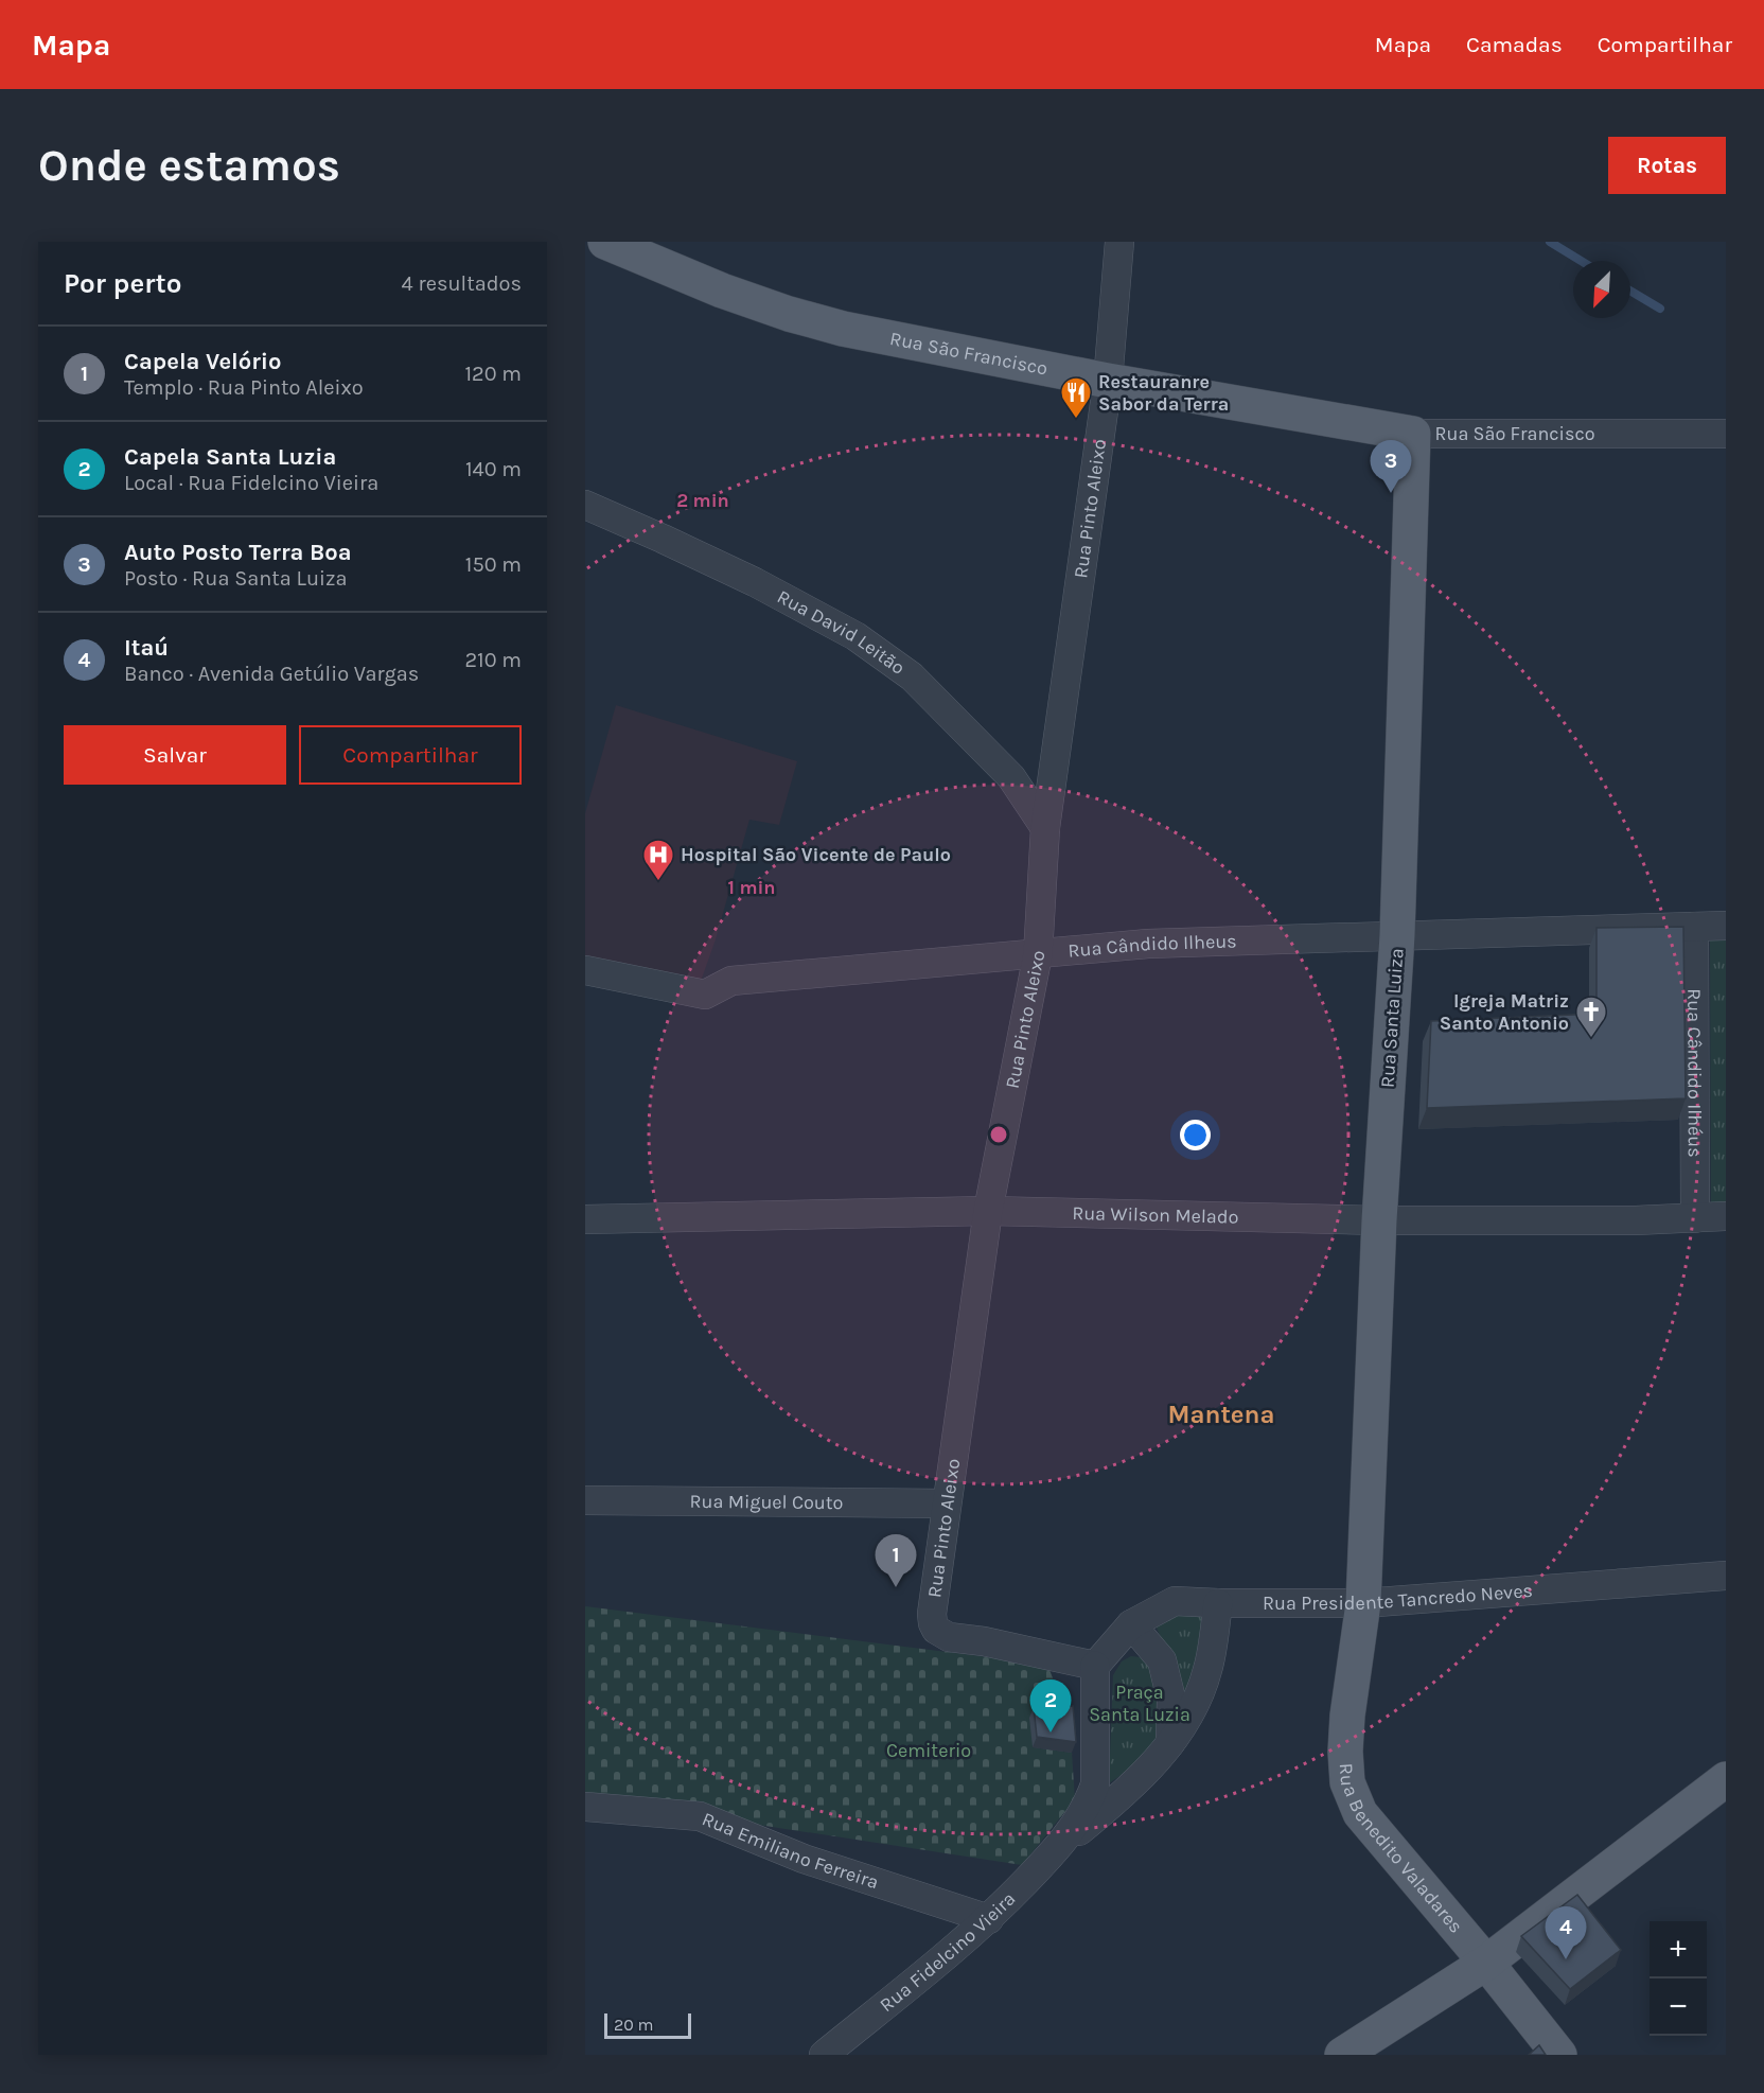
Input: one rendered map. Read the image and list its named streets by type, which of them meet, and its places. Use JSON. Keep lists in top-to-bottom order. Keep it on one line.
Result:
{"streets":{"main road":["Rua São Francisco","Rua Santa Luiza","Rua Benedito Valadares"],"street":["Rua Pinto Aleixo","Rua David Leitão","Rua Cândido Ilheus","Rua Cândido Ilhéus","Rua Wilson Melado","Rua Miguel Couto","Rua Presidente Tancredo Neves","Rua Emiliano Ferreira","Rua Fidelcino Vieira"]},"crossings":[["Rua São Francisco","Rua Pinto Aleixo"],["Rua São Francisco","Rua Santa Luiza"],["Rua Pinto Aleixo","Rua David Leitão"],["Rua Pinto Aleixo","Rua Cândido Ilheus"],["Rua Pinto Aleixo","Rua Wilson Melado"],["Rua Pinto Aleixo","Rua Miguel Couto"],["Rua Pinto Aleixo","Rua Presidente Tancredo Neves"],["Rua Pinto Aleixo","Rua Fidelcino Vieira"],["Rua Cândido Ilheus","Rua Santa Luiza"],["Rua Cândido Ilheus","Rua Cândido Ilhéus"],["Rua Santa Luiza","Rua Wilson Melado"],["Rua Santa Luiza","Rua Presidente Tancredo Neves"],["Rua Santa Luiza","Rua Benedito Valadares"],["Rua Cândido Ilhéus","Rua Wilson Melado"],["Rua Presidente Tancredo Neves","Rua Benedito Valadares"],["Rua Presidente Tancredo Neves","Rua Fidelcino Vieira"],["Rua Emiliano Ferreira","Rua Fidelcino Vieira"]],"districts":["Mantena"],"parks":["Praça Santa Luzia","Cemiterio"],"places":{"restaurant":["Restauranre Sabor da Terra"],"hospital":["Hospital São Vicente de Paulo"],"church":["Igreja Matriz Santo Antonio"]},"scale_bar":"20 m","north":"bottom left","page":{"header":"Mapa","nav":["Mapa","Camadas","Compartilhar"],"buttons":["Rotas",["Salvar","Compartilhar"]],"title":"Onde estamos","heading":["Por perto","4 resultados"],"list":[{"mark":"1","name":"Capela Velório","note":"Templo · Rua Pinto Aleixo","value":"120 m"},{"mark":"2","name":"Capela Santa Luzia","note":"Local · Rua Fidelcino Vieira","value":"140 m"},{"mark":"3","name":"Auto Posto Terra Boa","note":"Posto · Rua Santa Luiza","value":"150 m"},{"mark":"4","name":"Itaú","note":"Banco · Avenida Getúlio Vargas","value":"210 m"}],"pins":["3","1","2","4"],"map_buttons":["+","−"],"scale":"20 m"},"rings":["2 min","1 min"]}
